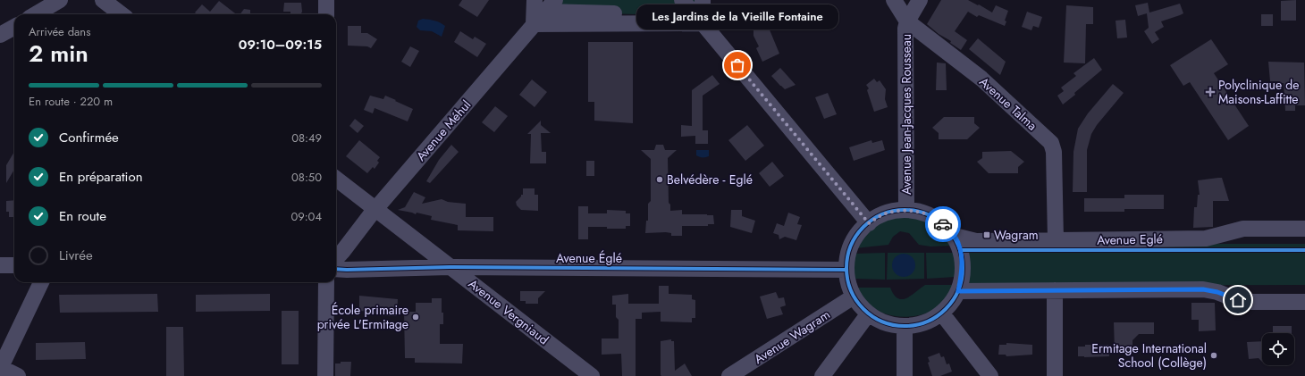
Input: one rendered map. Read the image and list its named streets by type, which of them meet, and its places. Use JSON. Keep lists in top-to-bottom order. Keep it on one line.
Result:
{"streets":{"street":["Avenue Talma","Avenue Jean-Jacques Rousseau","Avenue Méhul","Avenue Eglé","Avenue Églé","Avenue Vergniaud","Avenue Wagram"]},"crossings":[["Avenue Talma","Avenue Jean-Jacques Rousseau"],["Avenue Talma","Avenue Eglé"],["Avenue Jean-Jacques Rousseau","Avenue Eglé"],["Avenue Jean-Jacques Rousseau","Avenue Églé"],["Avenue Jean-Jacques Rousseau","Avenue Wagram"],["Avenue Méhul","Avenue Vergniaud"],["Avenue Eglé","Avenue Églé"],["Avenue Eglé","Avenue Wagram"],["Avenue Églé","Avenue Vergniaud"],["Avenue Églé","Avenue Wagram"]],"places":{"other":["Les Jardins de la Vieille Fontaine","Belvédère - Eglé","École primaire privée L'Ermitage","Ermitage International School (Collège)"],"health":["Polyclinique de Maisons-Laffitte"],"transit":["Wagram"]},"page":{"bubble":"Les Jardins de la Vieille Fontaine","heading":["2 min","Arrivée dans","09:10–09:15"],"bar":"En route · 220 m","list":[["Confirmée","08:49"],["En préparation","08:50"],["En route","09:04"],"Livrée"]}}
